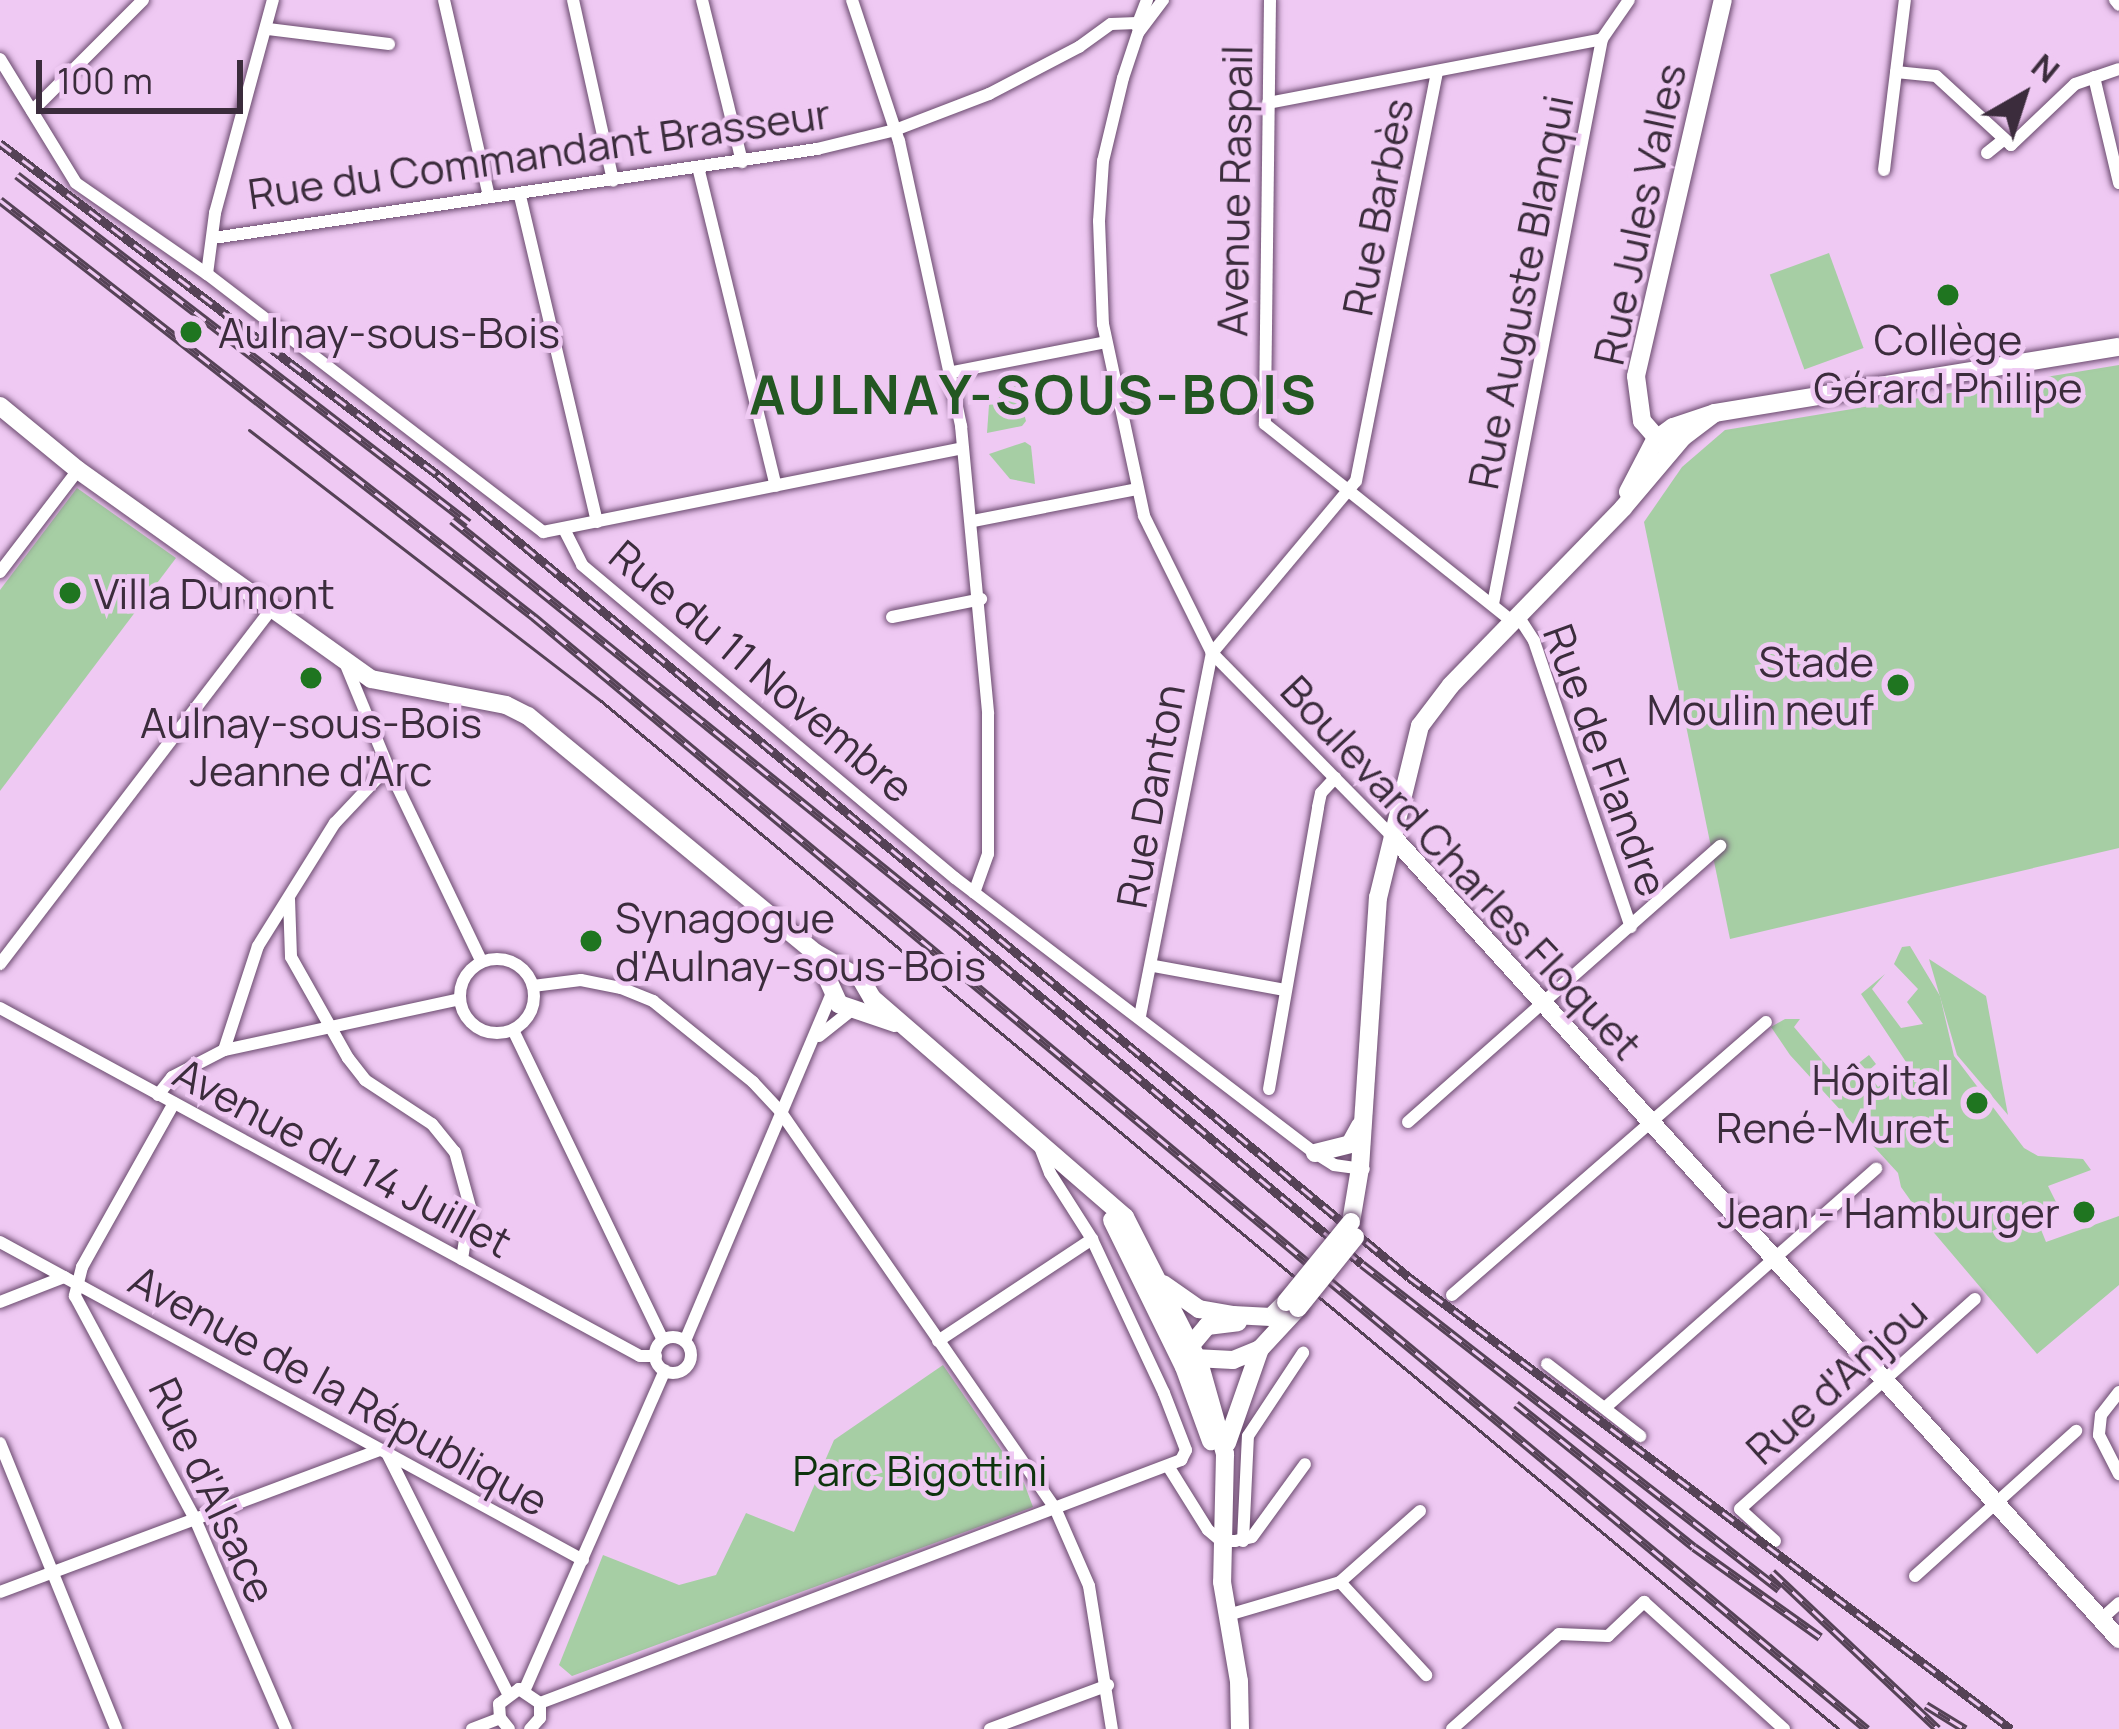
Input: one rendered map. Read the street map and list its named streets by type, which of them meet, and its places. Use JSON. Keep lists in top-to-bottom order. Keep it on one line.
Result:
{"streets":{"street":["Rue du Commandant Brasseur","Avenue Raspail","Rue Barbès","Rue Jules Valles","Rue Auguste Blanqui","Rue du 11 Novembre","Rue de Flandre","Rue Danton","Boulevard Charles Floquet","Avenue du 14 Juillet","Rue d'Anjou","Avenue de la République","Rue d'Alsace"]},"crossings":[["Rue du Commandant Brasseur","Boulevard Charles Floquet"],["Avenue Raspail","Rue Barbès"],["Avenue Raspail","Rue Auguste Blanqui"],["Avenue Raspail","Rue de Flandre"],["Avenue Raspail","Rue Danton"],["Rue Barbès","Rue Danton"],["Rue du 11 Novembre","Rue Danton"],["Rue Danton","Boulevard Charles Floquet"],["Boulevard Charles Floquet","Rue d'Anjou"],["Avenue de la République","Rue d'Alsace"]],"districts":["AULNAY-SOUS-BOIS"],"parks":["Parc Bigottini"],"places":["Collège Gérard Philipe","Aulnay-sous-Bois","Villa Dumont","Aulnay-sous-Bois Jeanne d'Arc","Stade Moulin neuf","Synagogue d'Aulnay-sous-Bois","Hôpital René-Muret","Jean - Hamburger"],"scale_bar":"100 m","north":"top right"}
